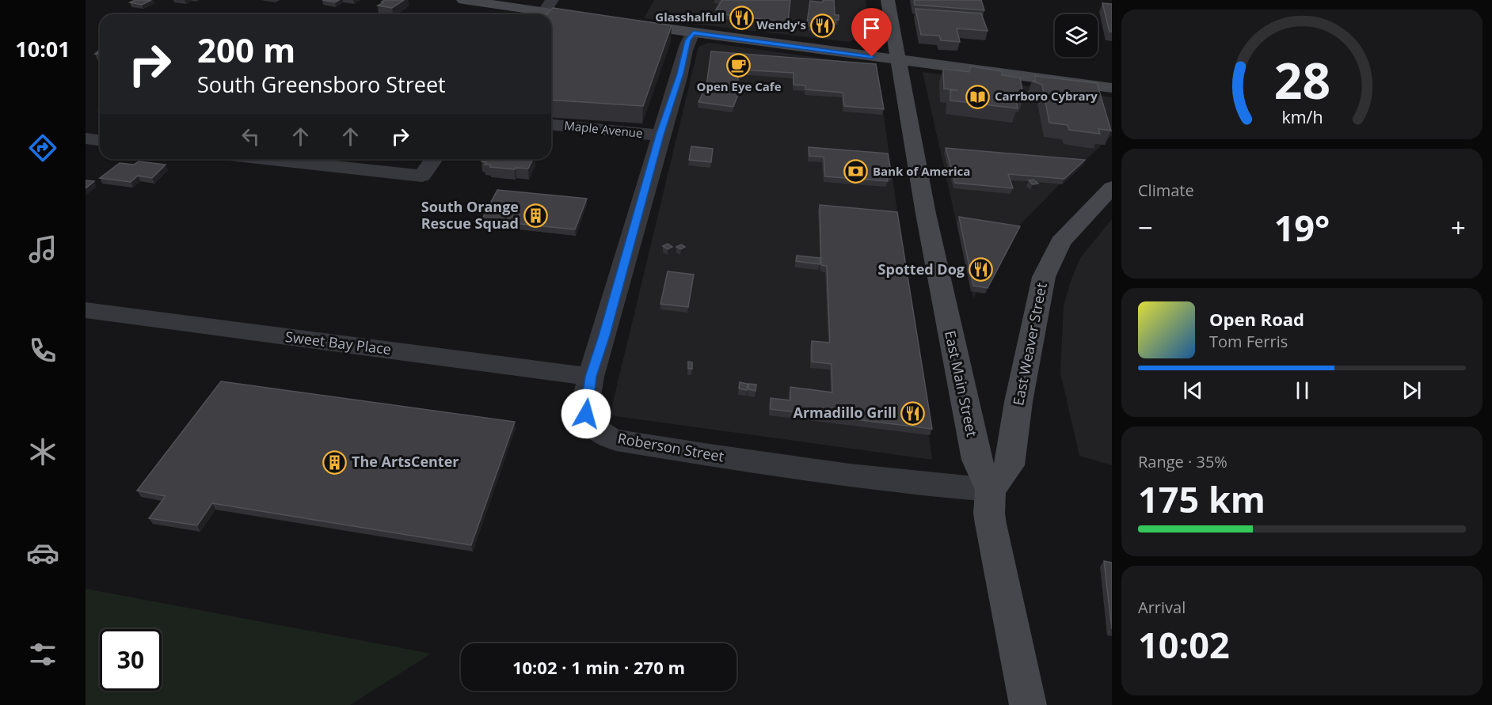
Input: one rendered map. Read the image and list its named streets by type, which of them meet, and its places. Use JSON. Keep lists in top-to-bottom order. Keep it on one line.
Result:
{"streets":{"main road":["East Weaver Street","East Main Street"],"street":["Maple Avenue","Sweet Bay Place","Roberson Street"]},"crossings":[["Maple Avenue","Roberson Street"],["Sweet Bay Place","Roberson Street"],["East Weaver Street","East Main Street"],["East Weaver Street","Roberson Street"],["East Main Street","Roberson Street"]],"places":{"restaurant":["Glasshalfull","Wendy's","Spotted Dog","Armadillo Grill"],"cafe":["Open Eye Cafe"],"library":["Carrboro Cybrary"],"bank":["Bank of America"],"building":["South Orange Rescue Squad","The ArtsCenter"]},"page":{"tabs":"10:01","turn":["200 m","South Greensboro Street"],"tile":["Climate",["Range · 35%","175 km"],["Arrival","10:02"]],"heat":["−","19°","+"],"song":["Open Road","Tom Ferris"],"limit":"30","trip":"10:02 · 1 min · 270 m","gauge":["28","km/h"]}}
